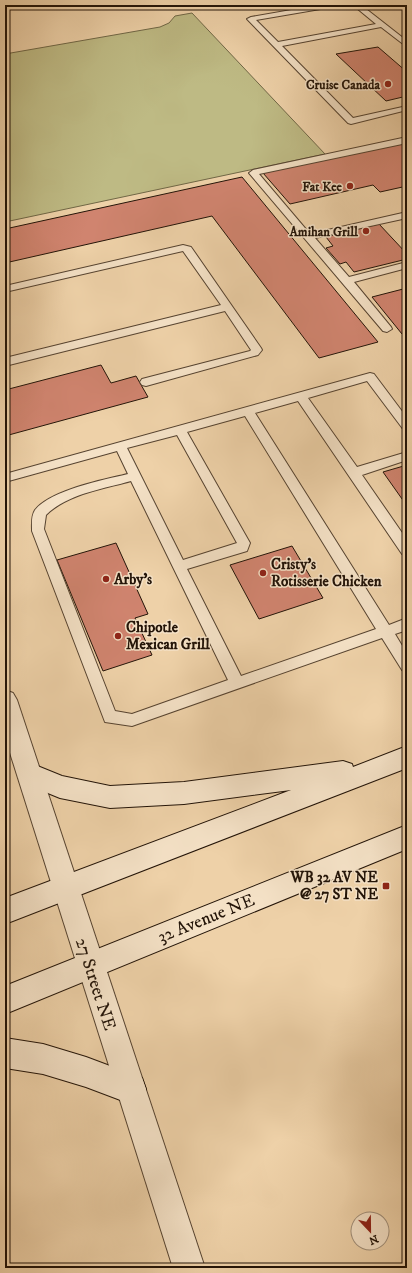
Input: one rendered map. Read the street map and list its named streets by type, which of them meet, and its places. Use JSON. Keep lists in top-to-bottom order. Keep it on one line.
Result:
{"streets":{"main road":["32 Avenue NE","27 Street NE"]},"crossings":[["32 Avenue NE","27 Street NE"]],"places":{"other":["Cruise Canada","Fat Kee","Amihan Grill","Cristy's Rotisserie Chicken","Arby's","Chipotle Mexican Grill"],"transit":["WB 32 AV NE @ 27 ST NE"]},"north":"bottom"}
